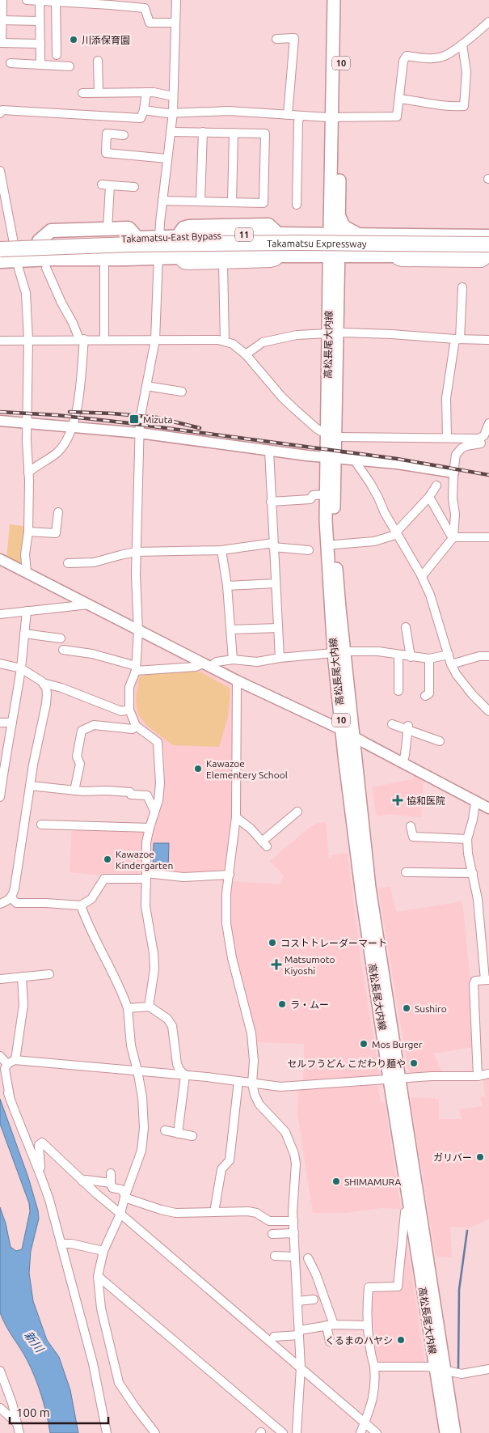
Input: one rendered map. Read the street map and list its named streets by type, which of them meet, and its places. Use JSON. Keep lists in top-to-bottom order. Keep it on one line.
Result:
{"streets":{"highway":["11","Takamatsu-East Bypass","Takamatsu Expressway"],"main road":["10","高松長尾大内線"]},"crossings":[["Takamatsu-East Bypass","高松長尾大内線"]],"water":["新川"],"places":{"other":["川添保育園","Kawazoe Elementery School","Kawazoe Kindergarten","コストトレーダーマート","ラ・ムー","Sushiro","Mos Burger","セルフうどん こだわり麺や","ガリバー","SHIMAMURA","くるまのハヤシ"],"transit":["Mizuta"],"health":["協和医院","Matsumoto Kiyoshi"]},"scale_bar":"100 m"}
